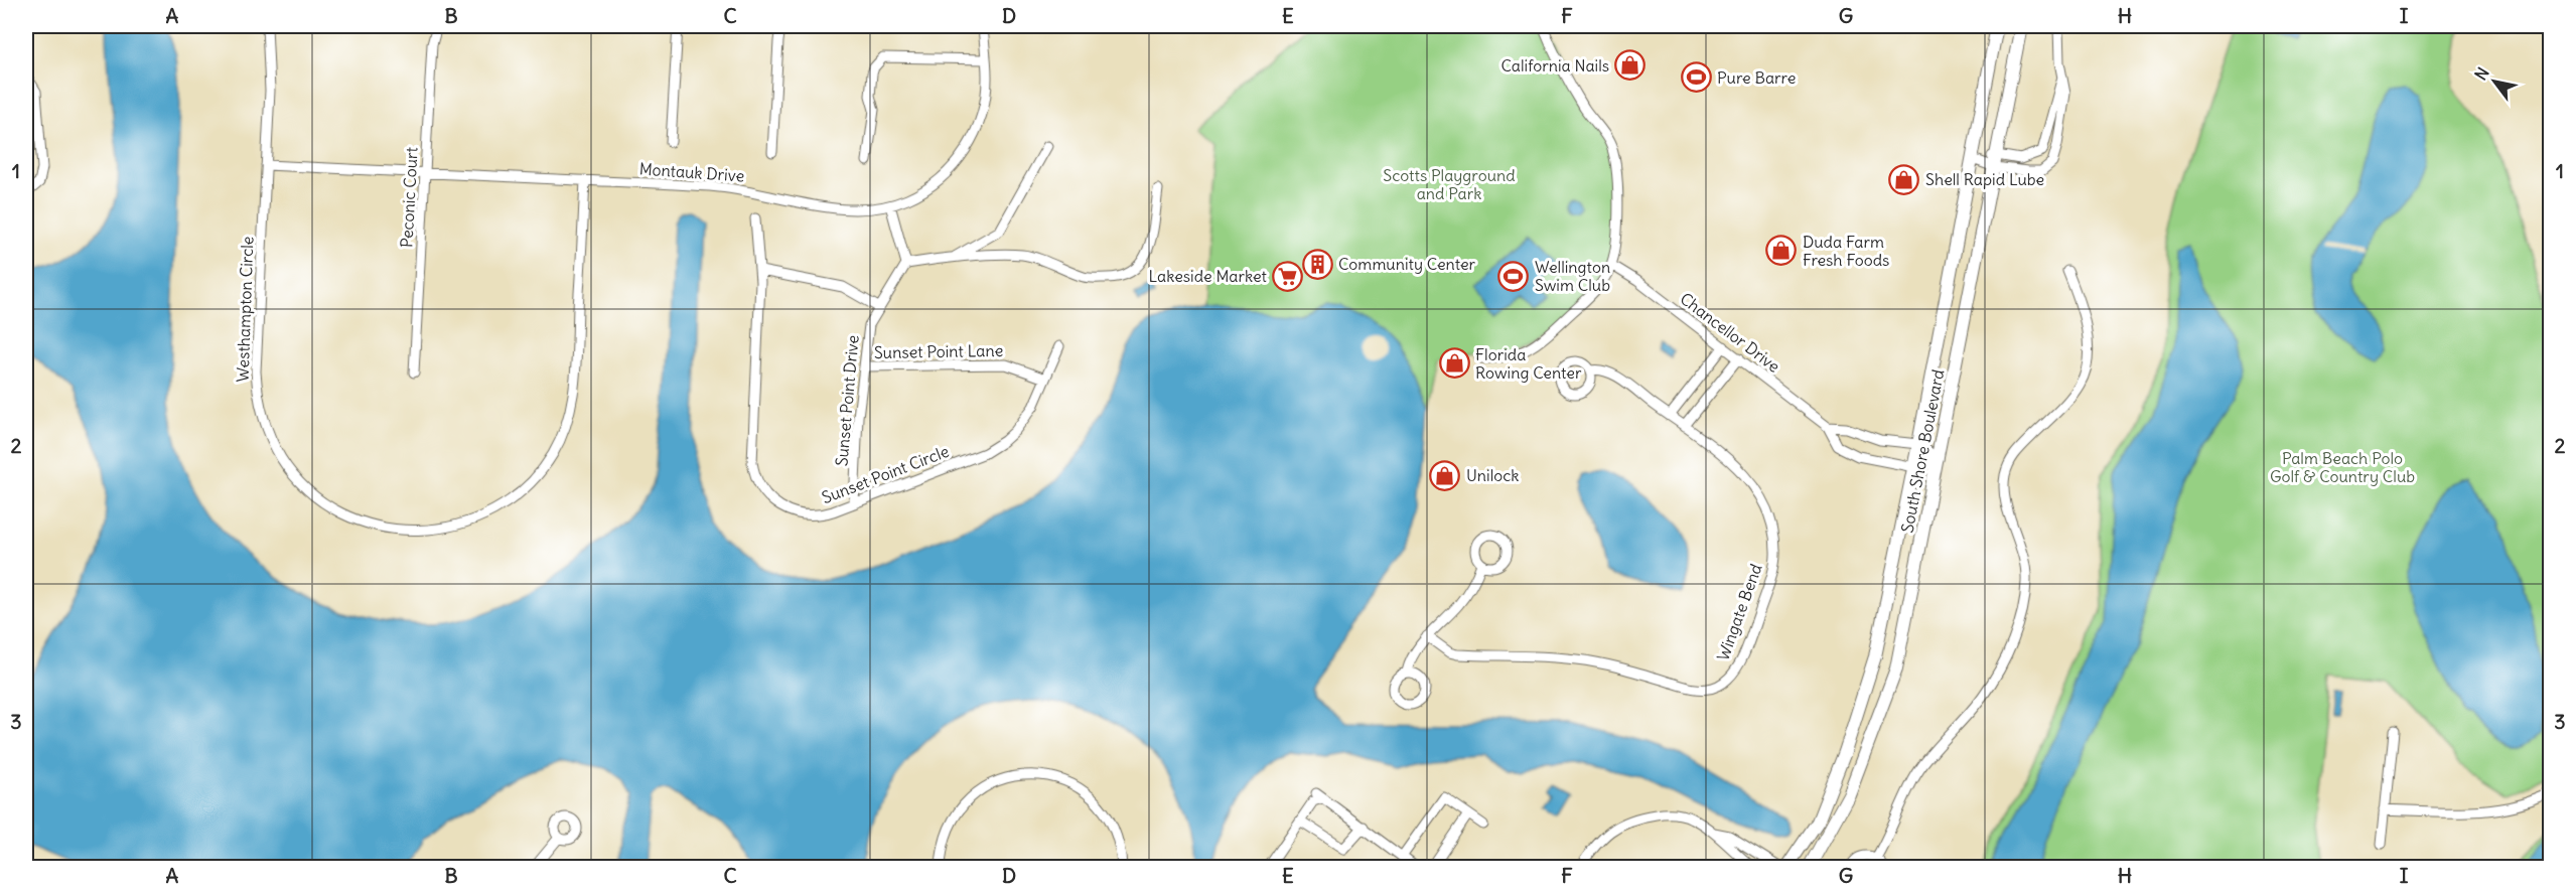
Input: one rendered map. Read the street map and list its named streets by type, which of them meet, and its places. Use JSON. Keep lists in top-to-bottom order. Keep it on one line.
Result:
{"streets":{"street":["Montauk Drive","Peconic Court","Westhampton Circle","Chancellor Drive","Sunset Point Lane","Sunset Point Drive","South Shore Boulevard","Sunset Point Circle","Wingate Bend"]},"crossings":[["Montauk Drive","Peconic Court"],["Montauk Drive","Westhampton Circle"],["Chancellor Drive","South Shore Boulevard"],["Sunset Point Lane","Sunset Point Drive"],["Sunset Point Lane","Sunset Point Circle"],["Sunset Point Drive","Sunset Point Circle"]],"parks":["Scotts Playground and Park","Palm Beach Polo Golf & Country Club"],"places":{"shop":["California Nails","Shell Rapid Lube","Duda Farm Fresh Foods","Florida Rowing Center","Unilock"],"sports":["Pure Barre","Wellington Swim Club"],"building":["Community Center"],"supermarket":["Lakeside Market"]},"north":"top left","grid":{"columns":["A","B","C","D","E","F","G","H","I"],"rows":["1","2","3"]}}
